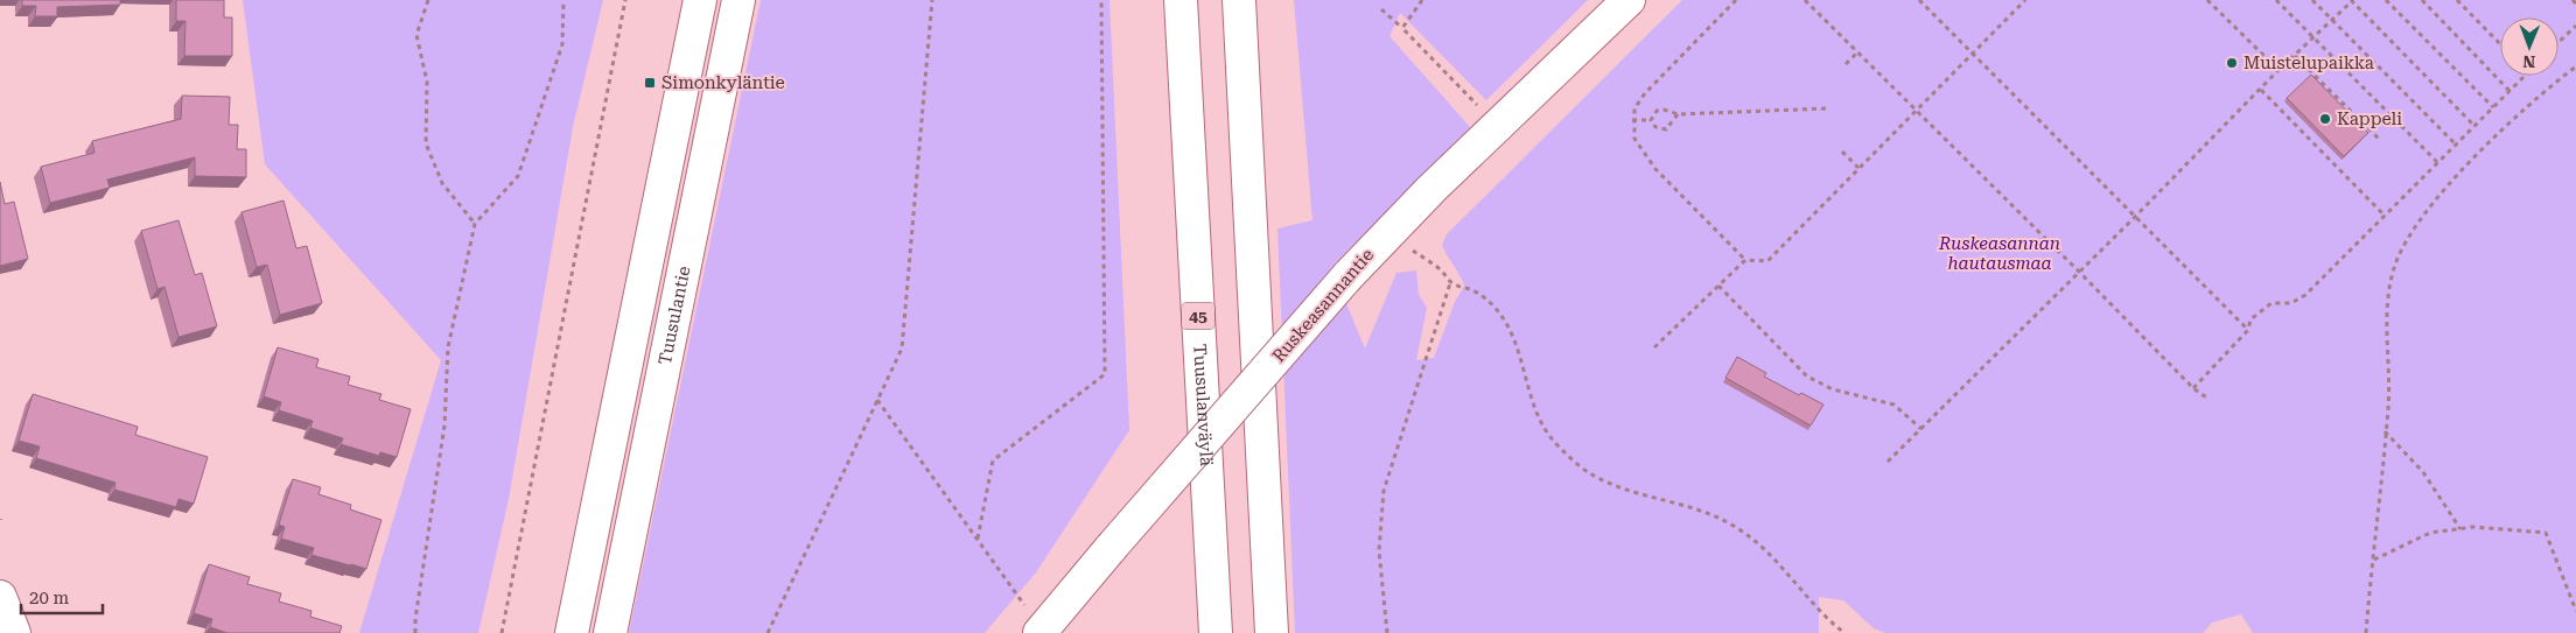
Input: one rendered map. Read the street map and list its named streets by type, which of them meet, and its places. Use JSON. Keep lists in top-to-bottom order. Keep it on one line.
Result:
{"streets":{"main road":["Ruskeasannantie","Tuusulantie","45","Tuusulanväylä"]},"parks":["Ruskeasannan hautausmaa"],"places":{"other":["Muistelupaikka","Kappeli"],"transit":["Simonkyläntie"]},"scale_bar":"20 m","north":"bottom"}
